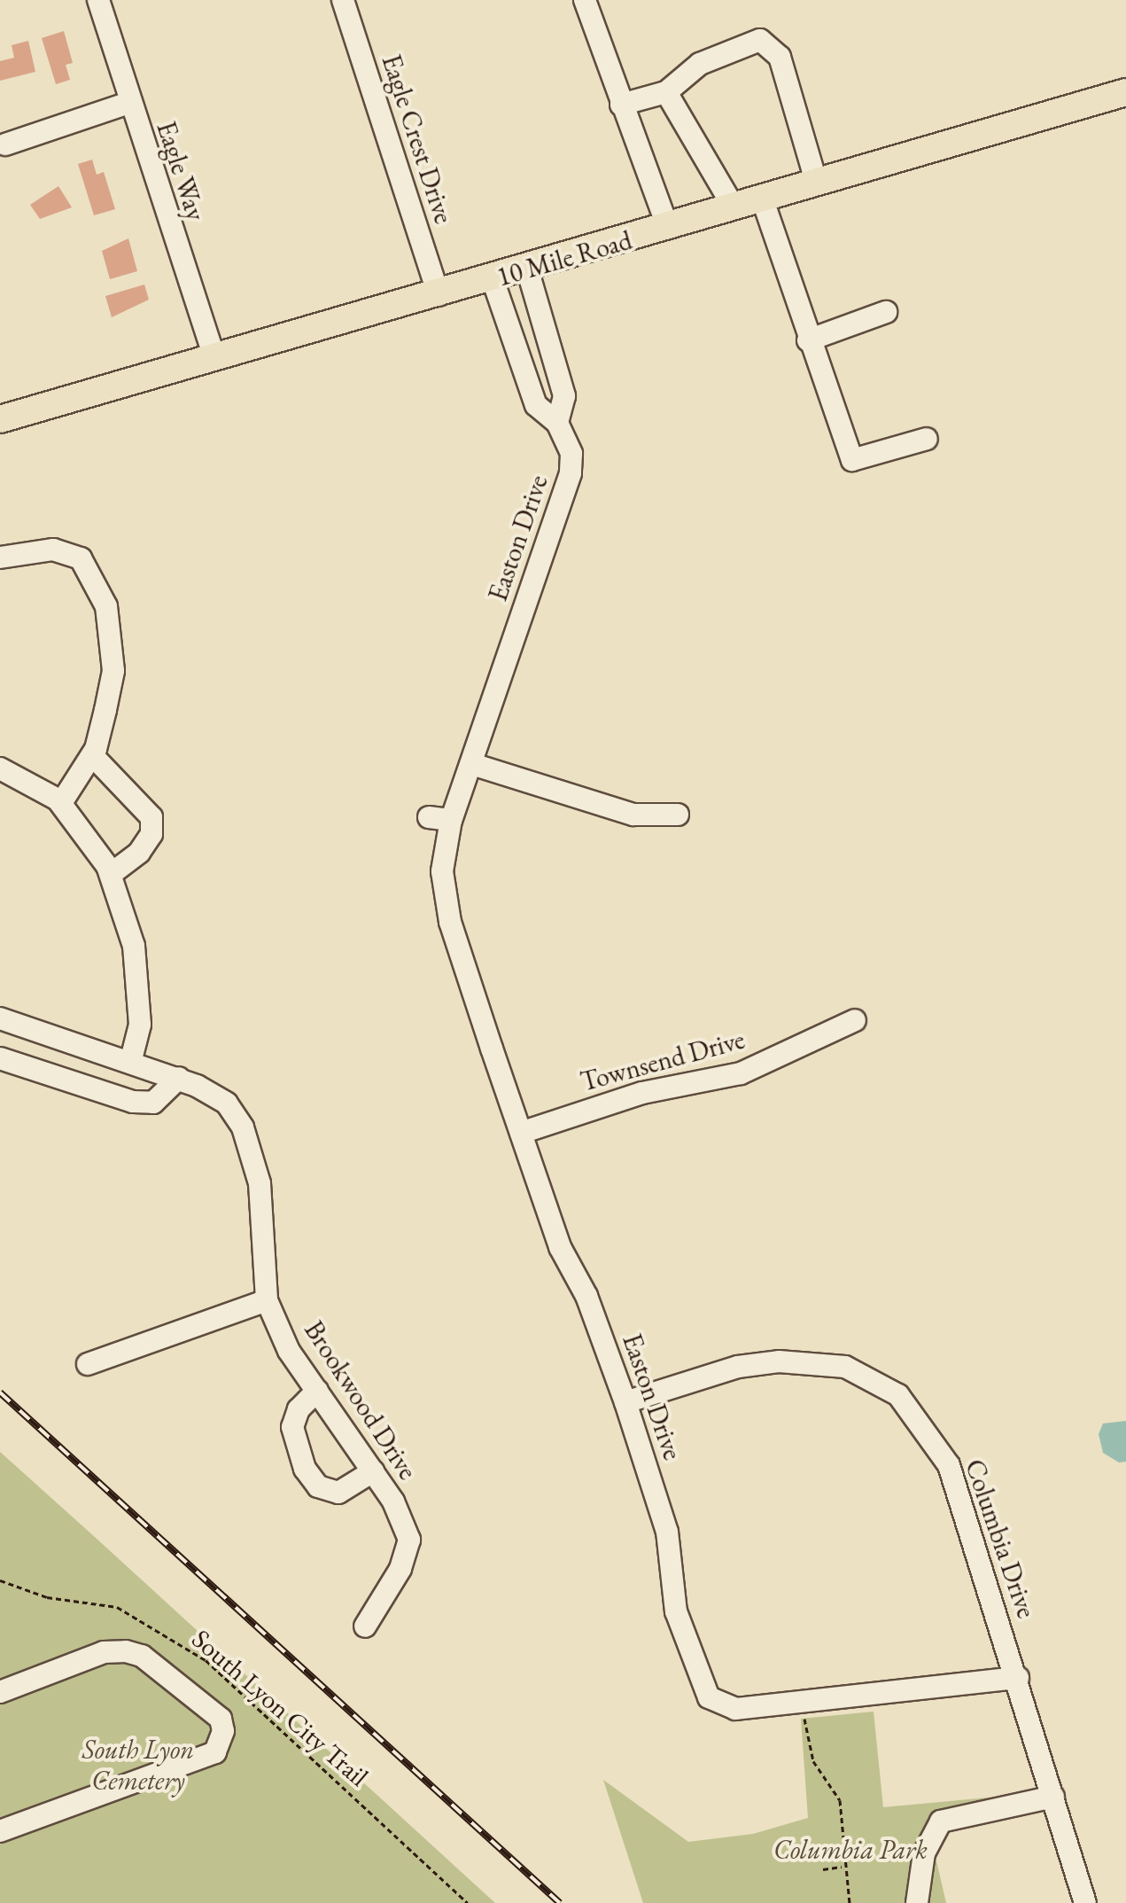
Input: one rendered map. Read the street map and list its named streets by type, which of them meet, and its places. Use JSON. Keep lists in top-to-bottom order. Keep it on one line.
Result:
{"streets":{"main road":["10 Mile Road"],"street":["Eagle Crest Drive","Eagle Way","Easton Drive","Townsend Drive","Brookwood Drive","Columbia Drive"],"path":["South Lyon City Trail"]},"crossings":[["Eagle Crest Drive","10 Mile Road"],["Eagle Way","10 Mile Road"],["10 Mile Road","Easton Drive"],["Easton Drive","Townsend Drive"],["Easton Drive","Columbia Drive"]],"parks":["South Lyon Cemetery","Columbia Park"]}
